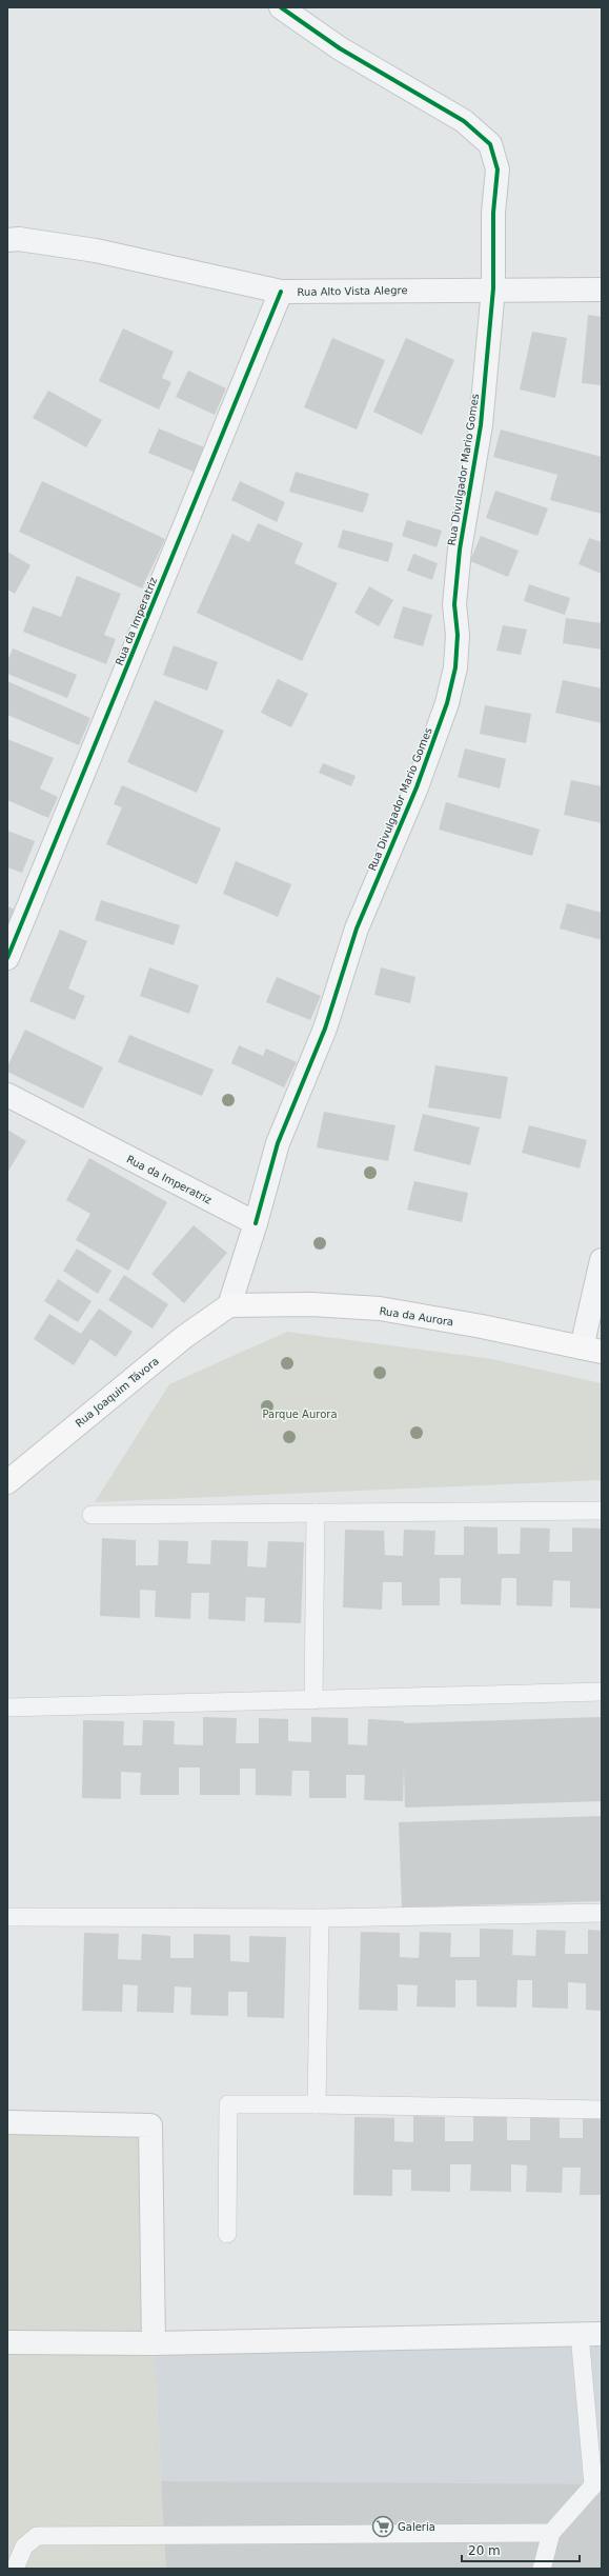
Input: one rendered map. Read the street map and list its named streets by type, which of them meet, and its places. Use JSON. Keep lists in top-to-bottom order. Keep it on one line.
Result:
{"streets":{"main road":["Rua da Aurora","Rua Joaquim Távora"],"street":["Rua Alto Vista Alegre","Rua Divulgador Mario Gomes","Rua da Imperatriz"]},"crossings":[["Rua Alto Vista Alegre","Rua Divulgador Mario Gomes"],["Rua Alto Vista Alegre","Rua da Imperatriz"],["Rua Divulgador Mario Gomes","Rua da Imperatriz"],["Rua da Aurora","Rua Joaquim Távora"]],"parks":["Parque Aurora"],"places":{"supermarket":["Galeria"]},"scale_bar":"20 m"}
